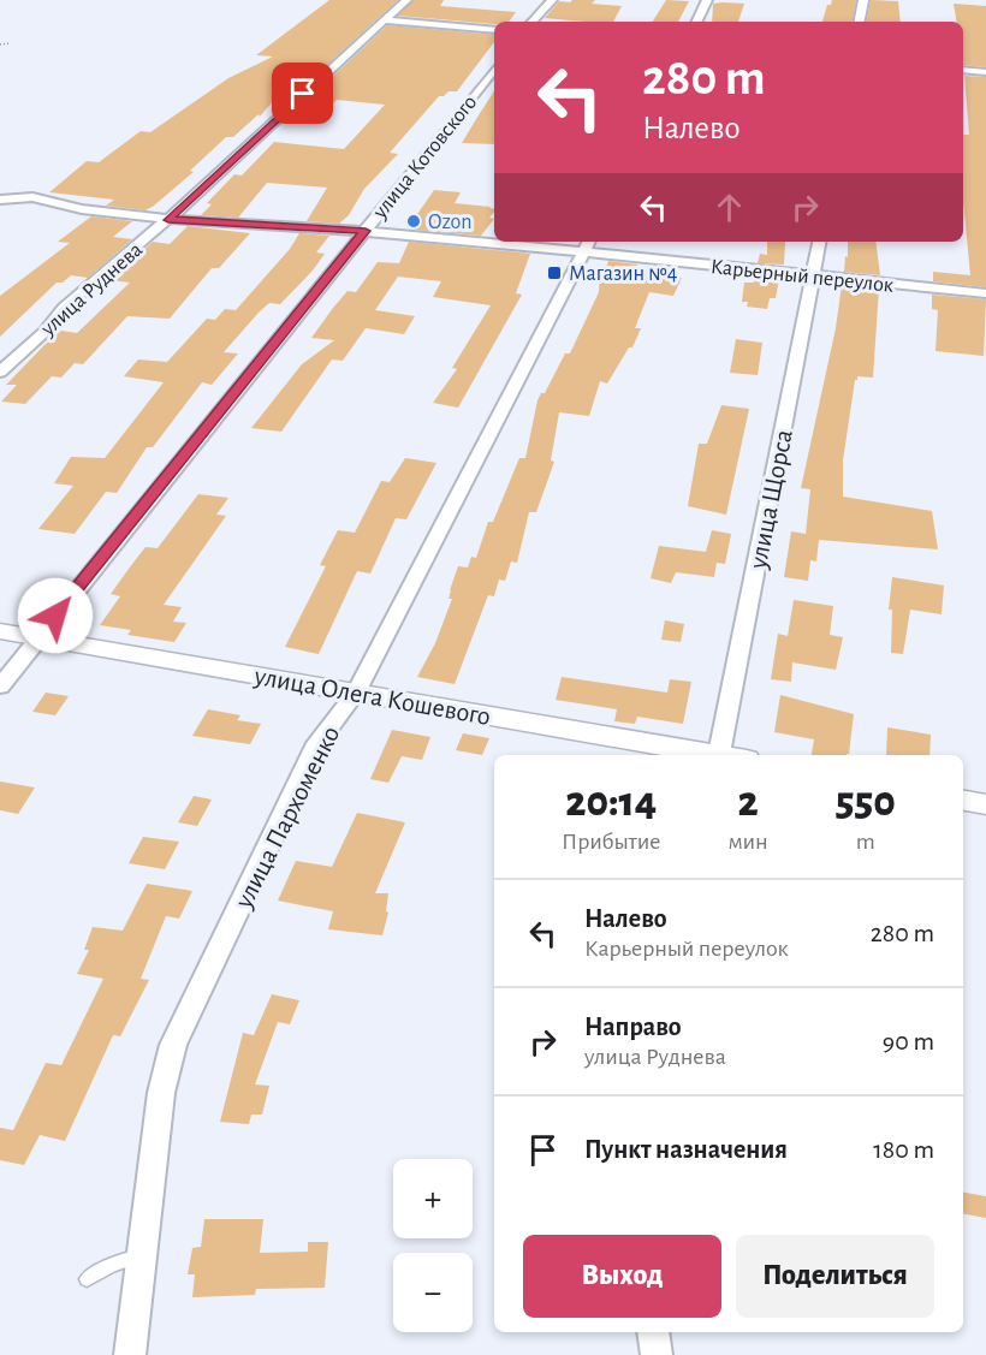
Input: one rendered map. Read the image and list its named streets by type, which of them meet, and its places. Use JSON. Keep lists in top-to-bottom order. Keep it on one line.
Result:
{"streets":{"street":["улица Котовского","Карьерный переулок","улица Руднева","улица Щорса","улица Олега Кошевого","улица Пархоменко"]},"crossings":[["улица Котовского","Карьерный переулок"],["улица Котовского","улица Олега Кошевого"],["Карьерный переулок","улица Руднева"],["Карьерный переулок","улица Щорса"],["Карьерный переулок","улица Пархоменко"],["улица Олега Кошевого","улица Пархоменко"]],"places":{"other":["Ozon"],"transit":["Магазин №4"]},"page":{"turn":["280 m","Налево"],"eta":["20:14","Прибытие","2","мин","550","m"],"list":[{"name":"Налево","note":"Карьерный переулок","value":"280 m"},{"name":"Направо","note":"улица Руднева","value":"90 m"},{"name":"Пункт назначения","value":"180 m"}],"map_buttons":["+","−"],"buttons":["Выход","Поделиться"]}}
